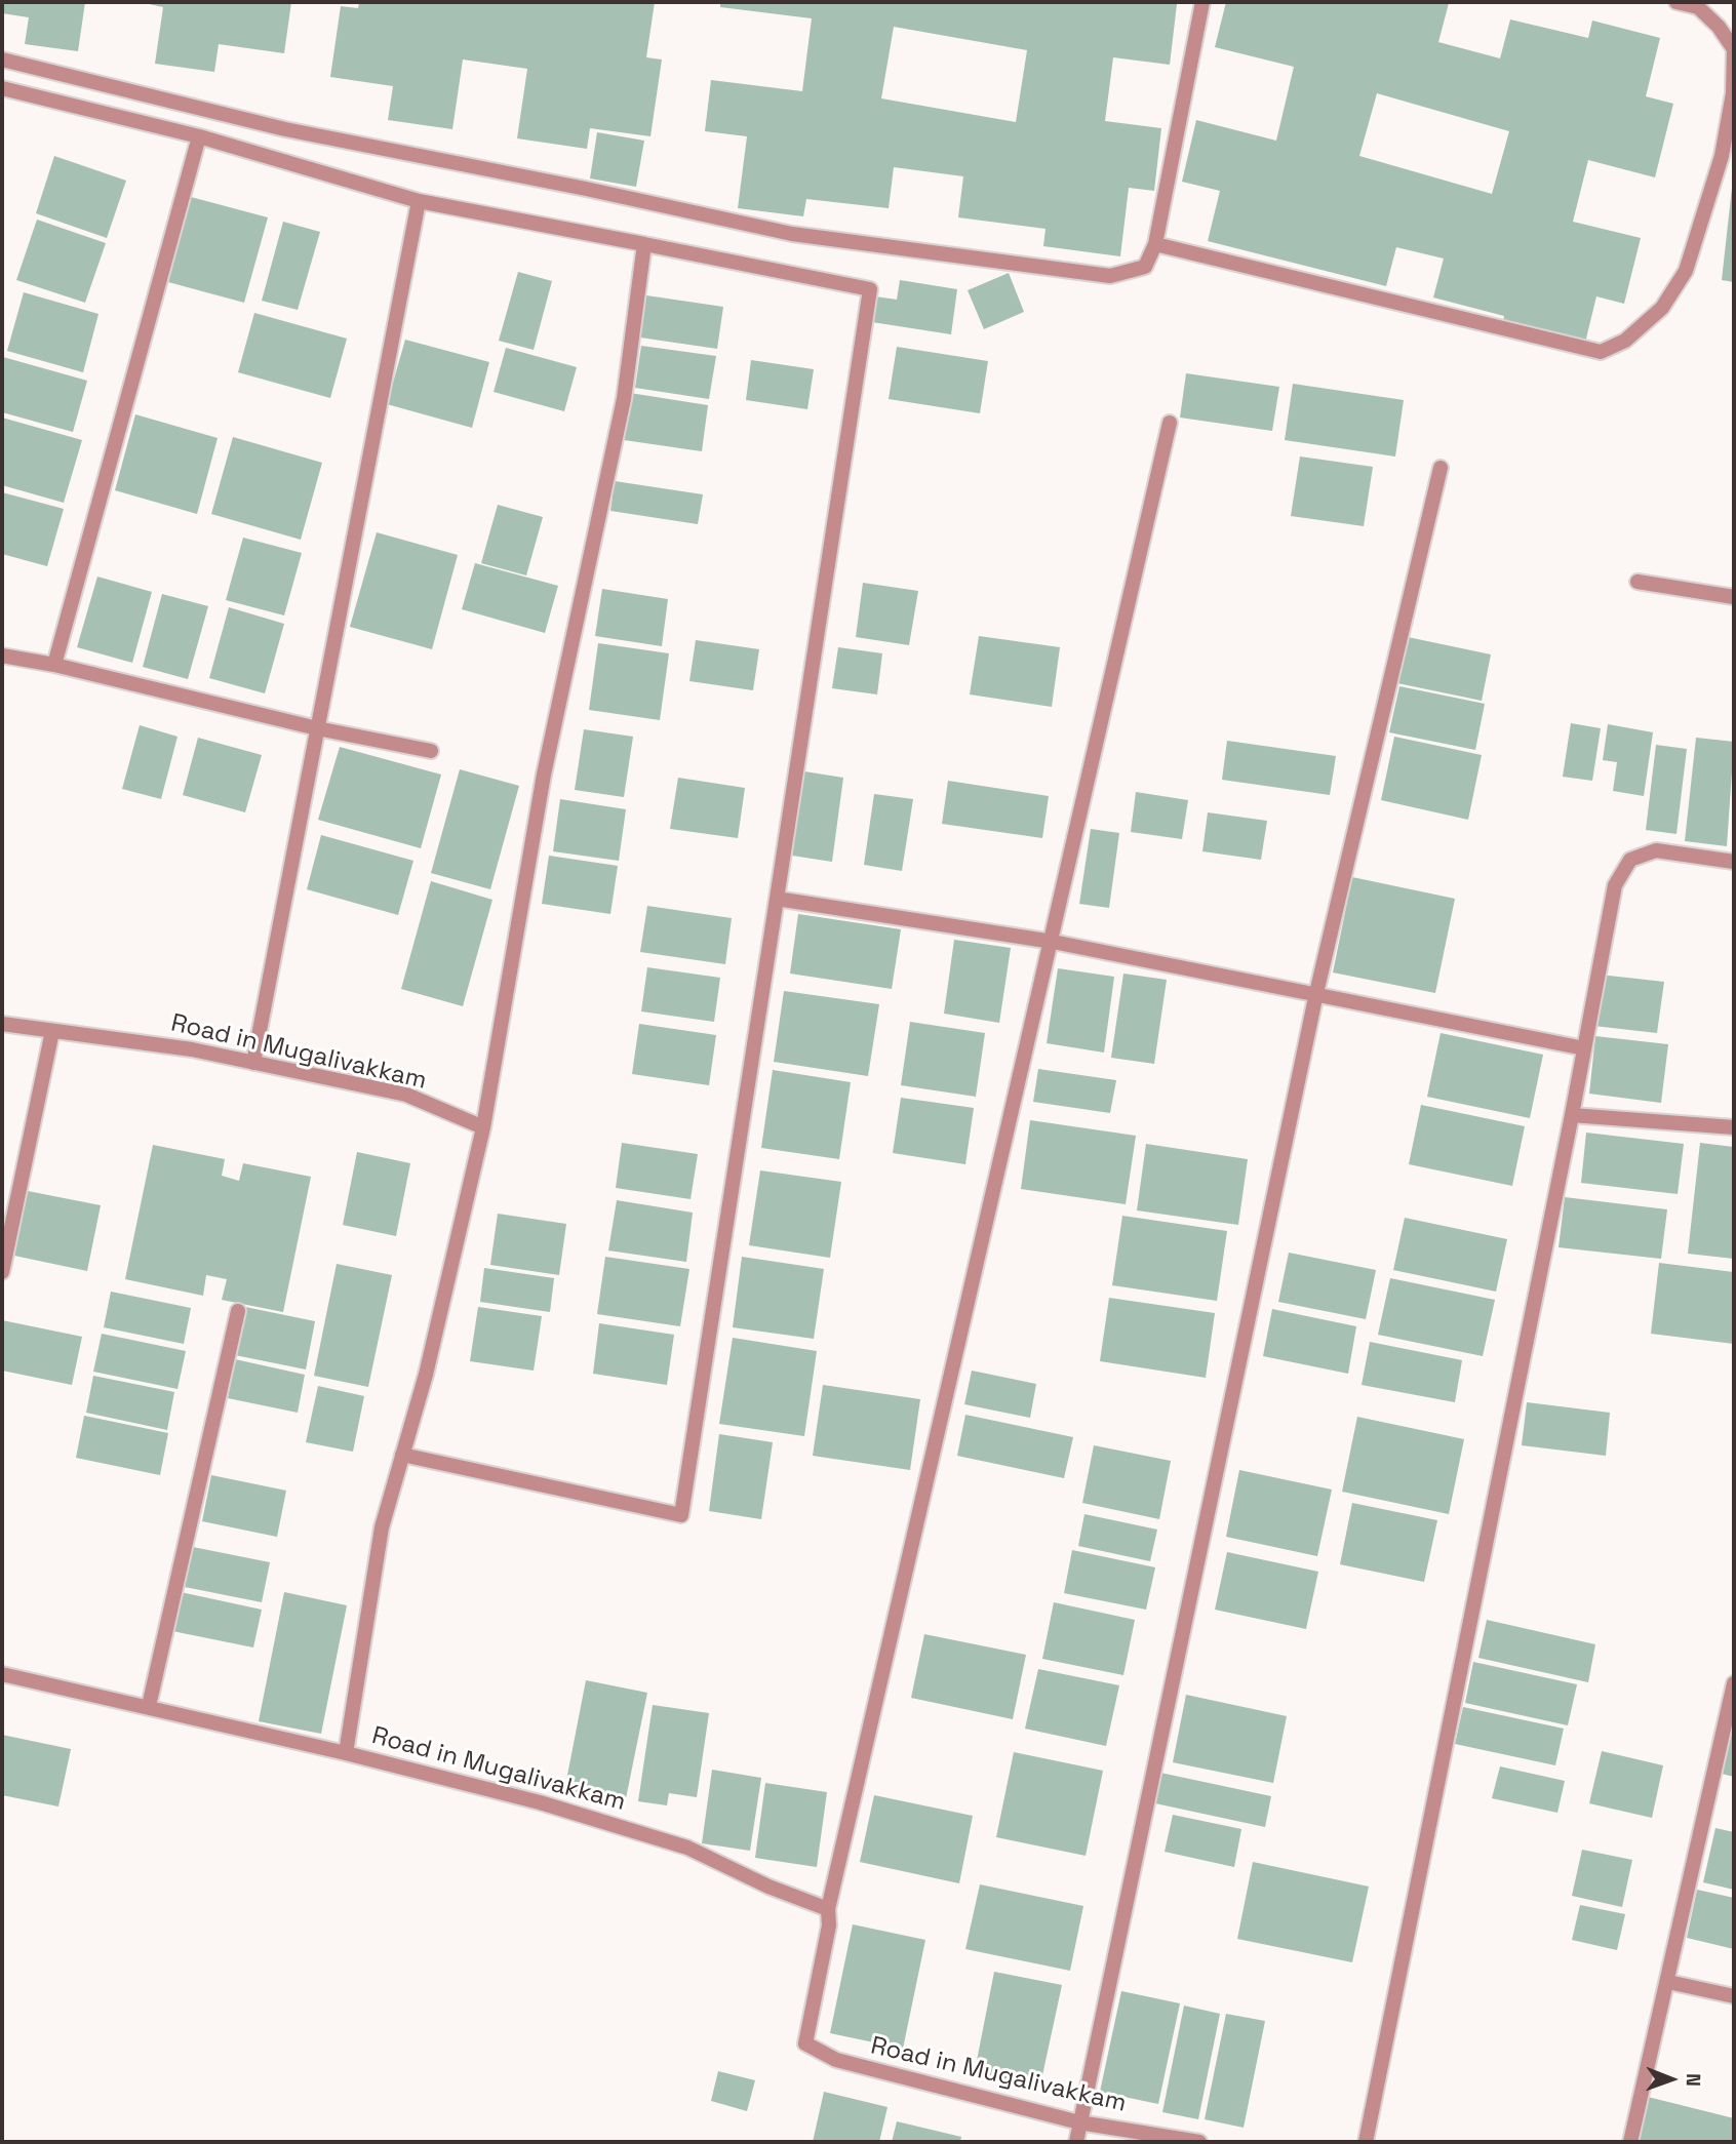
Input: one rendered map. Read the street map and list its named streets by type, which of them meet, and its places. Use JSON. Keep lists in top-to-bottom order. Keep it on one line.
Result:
{"streets":{"street":["Road in Mugalivakkam"]},"north":"right"}
